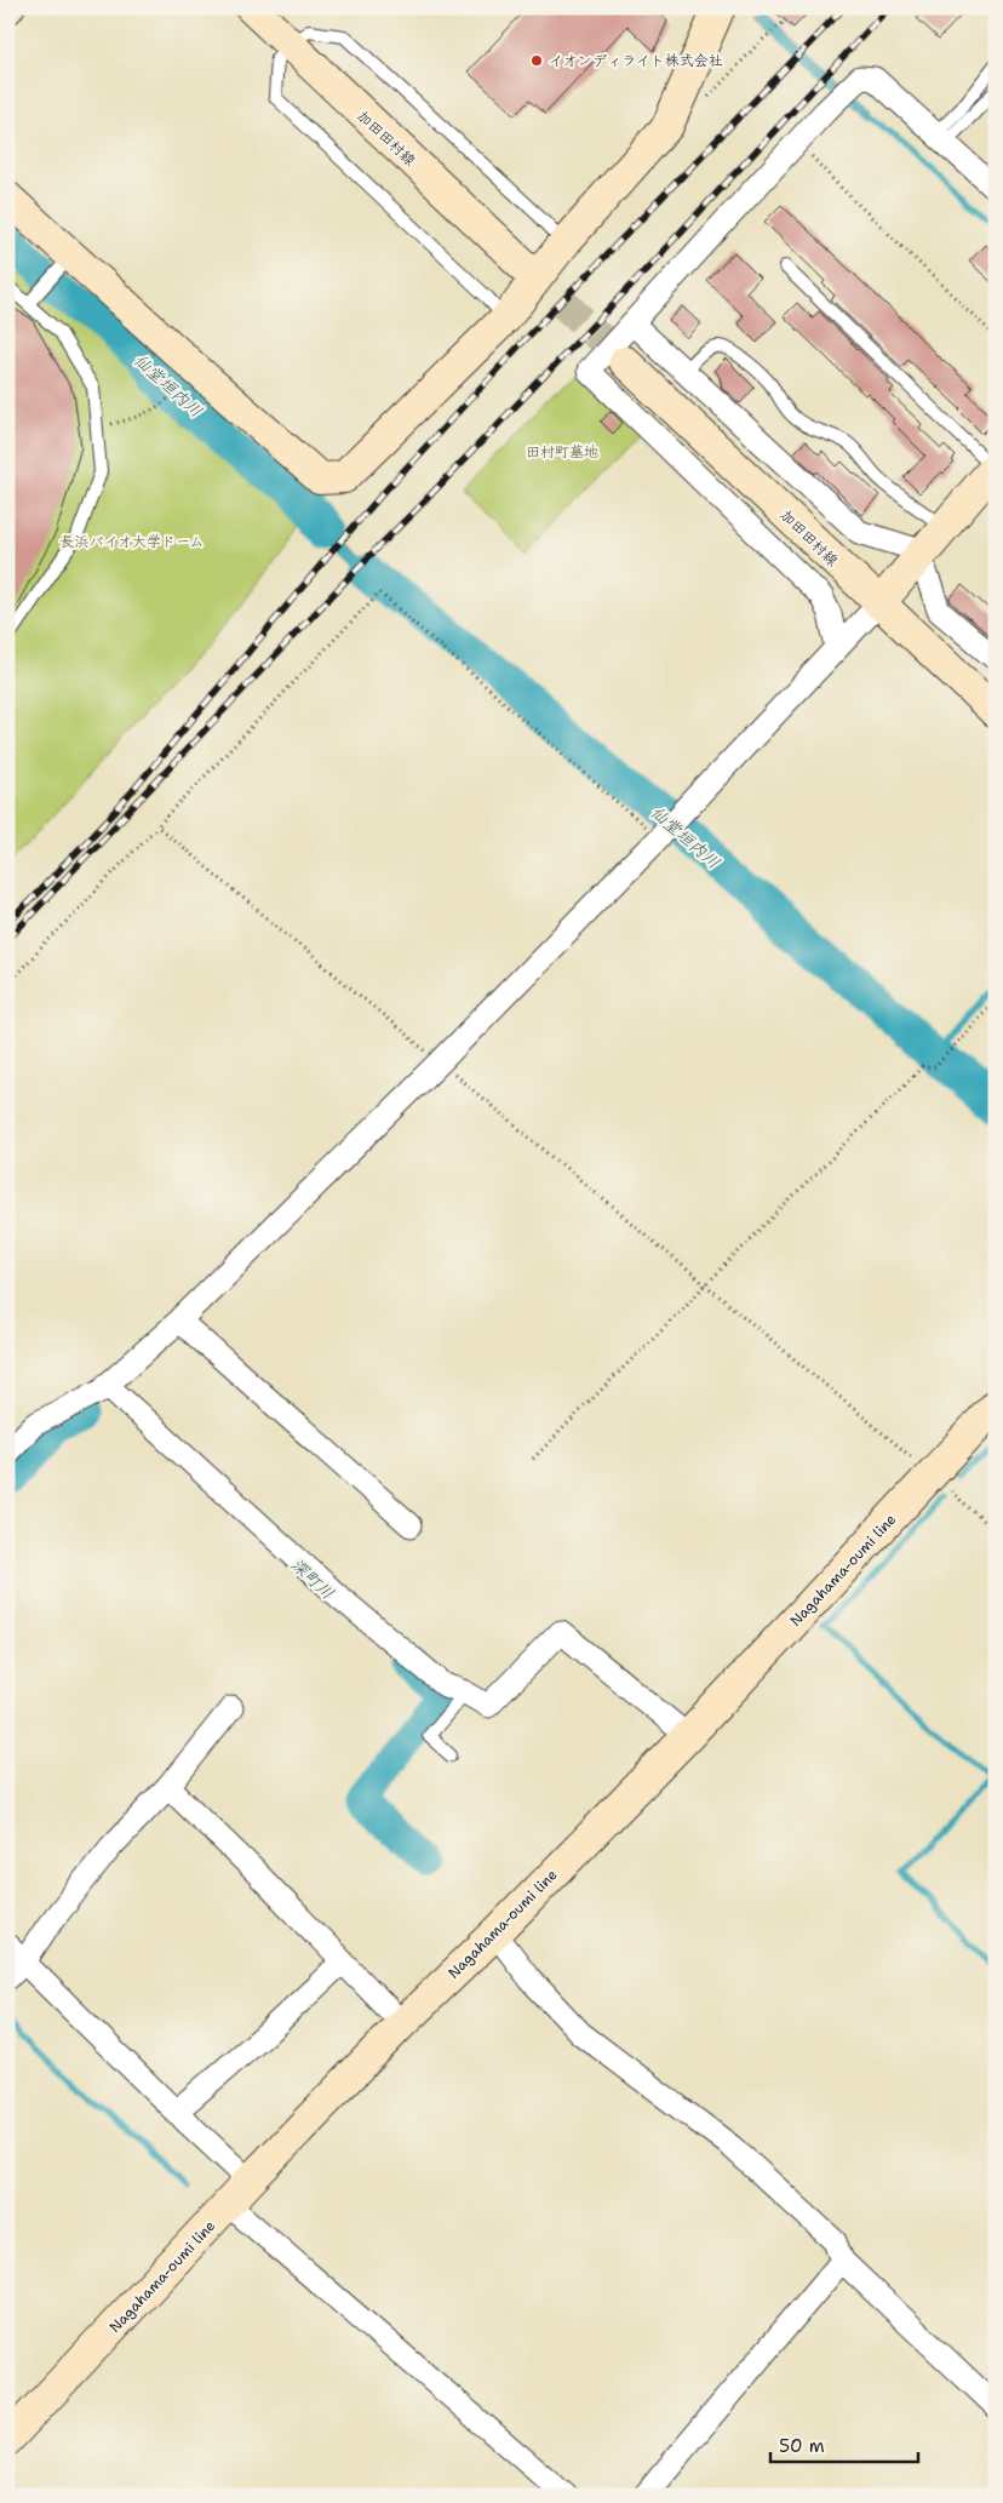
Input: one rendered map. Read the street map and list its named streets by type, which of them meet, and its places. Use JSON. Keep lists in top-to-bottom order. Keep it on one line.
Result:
{"streets":{"main road":["加田田村線","Nagahama-oumi line"]},"water":["仙堂垣内川","深町川"],"parks":["田村町墓地","長浜バイオ大学ドーム"],"places":["イオンディライト株式会社"],"scale_bar":"50 m"}
